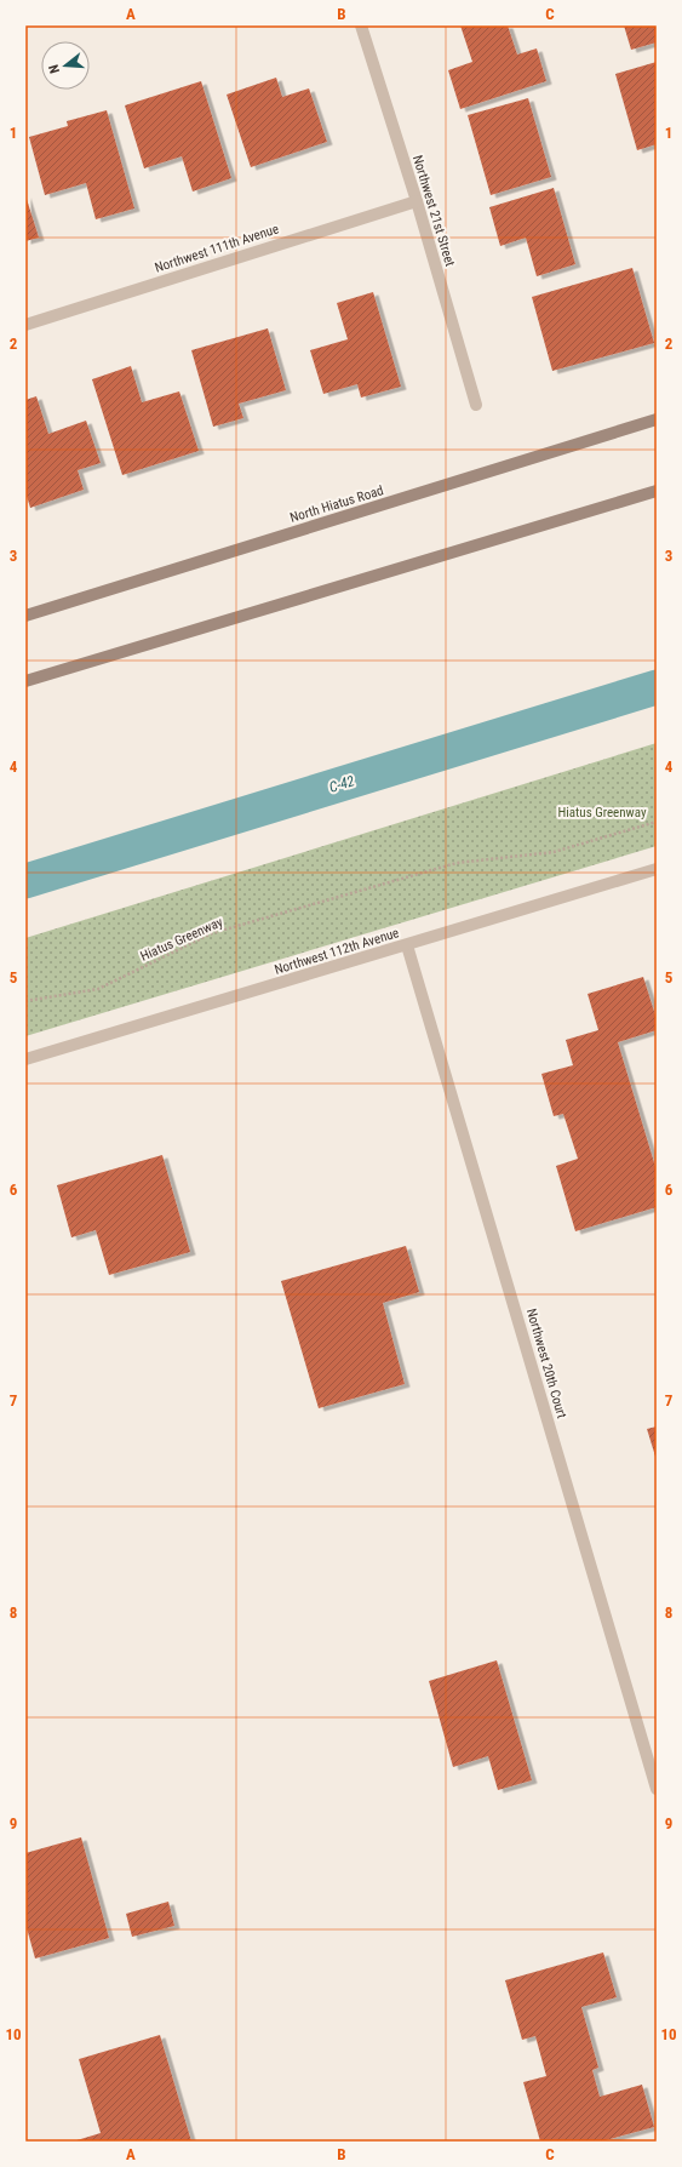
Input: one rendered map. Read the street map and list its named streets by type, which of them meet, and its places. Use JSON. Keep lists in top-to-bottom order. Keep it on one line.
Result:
{"streets":{"main road":["North Hiatus Road"],"street":["Northwest 21st Street","Northwest 111th Avenue","Northwest 112th Avenue","Northwest 20th Court"],"path":["Hiatus Greenway"]},"crossings":[["Northwest 21st Street","Northwest 111th Avenue"],["Northwest 112th Avenue","Northwest 20th Court"]],"water":["C-42"],"parks":["Hiatus Greenway"],"north":"left","grid":{"columns":["A","B","C"],"rows":["1","2","3","4","5","6","7","8","9","10"]}}
